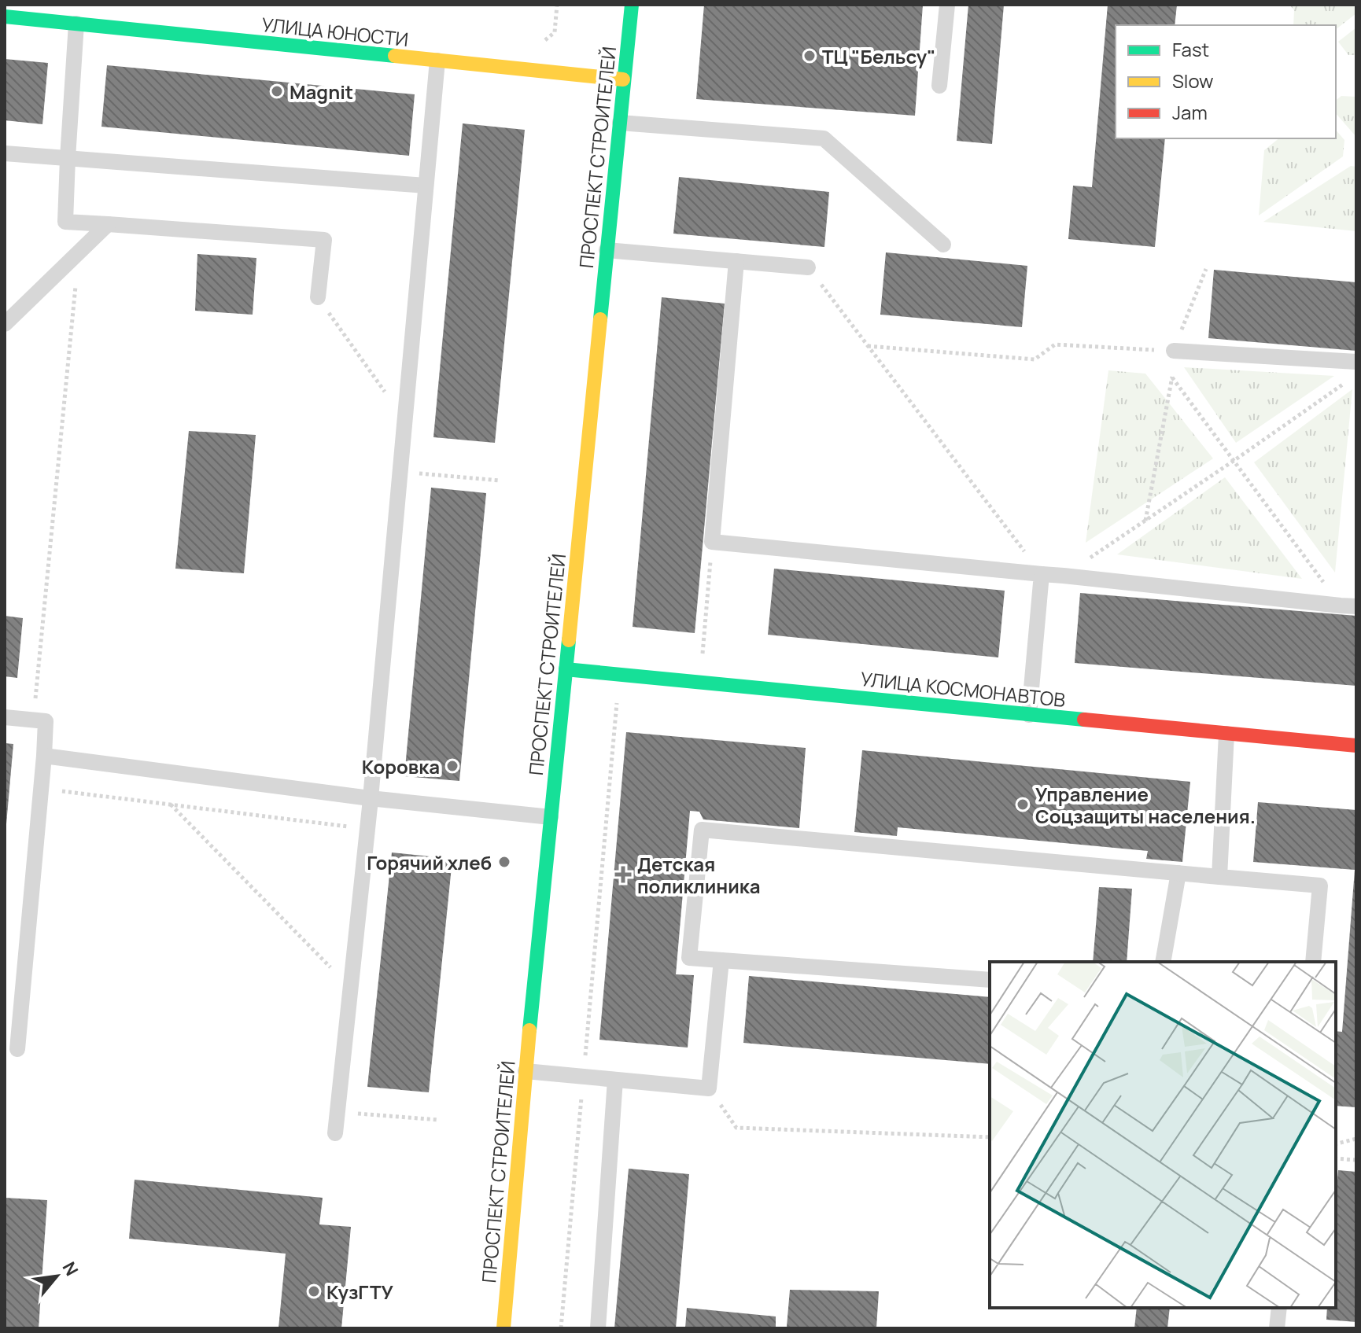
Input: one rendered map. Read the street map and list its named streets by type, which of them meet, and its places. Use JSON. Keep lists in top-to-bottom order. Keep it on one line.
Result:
{"streets":{"street":["УЛИЦА ЮНОСТИ","ПРОСПЕКТ СТРОИТЕЛЕЙ","УЛИЦА КОСМОНАВТОВ"]},"crossings":[["УЛИЦА ЮНОСТИ","ПРОСПЕКТ СТРОИТЕЛЕЙ"],["ПРОСПЕКТ СТРОИТЕЛЕЙ","УЛИЦА КОСМОНАВТОВ"]],"places":{"other":["ТЦ \"Бельсу\"","Magnit","Коровка","Управление Соцзащиты населения.","Горячий хлеб","КузГТУ"],"health":["Детская поликлиника"]},"legend":["Fast","Slow","Jam"],"north":"top right"}
